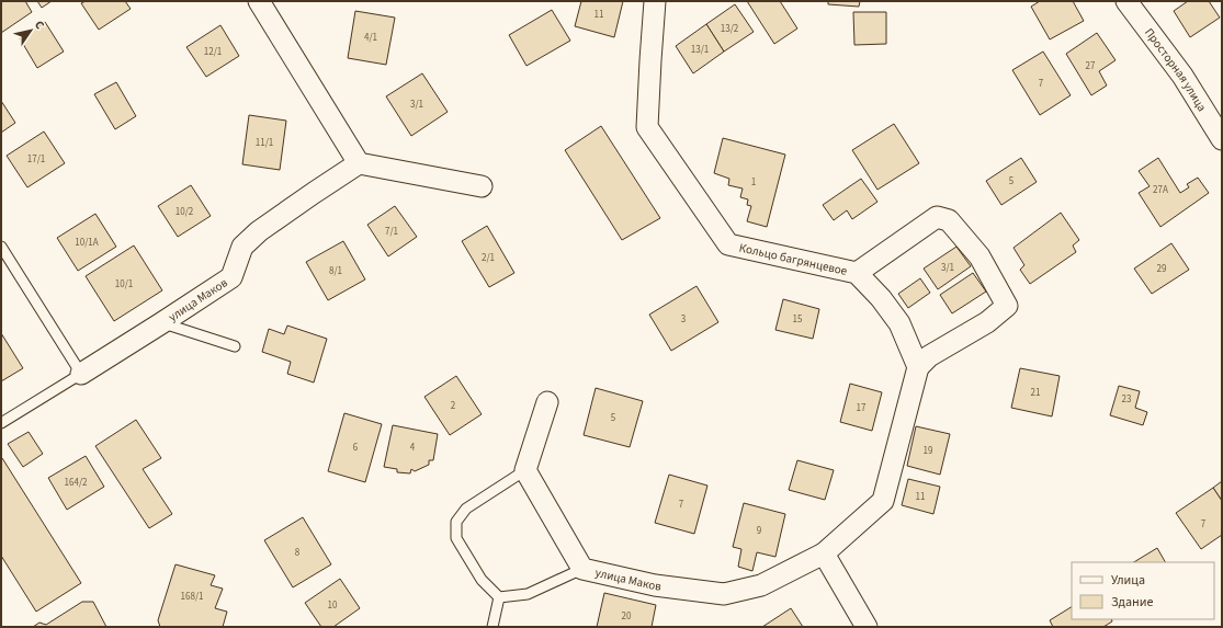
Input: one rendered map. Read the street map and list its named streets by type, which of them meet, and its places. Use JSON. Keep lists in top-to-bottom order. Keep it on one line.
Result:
{"streets":{"street":["Просторная улица","Кольцо багрянцевое","улица Маков"]},"crossings":[["Кольцо багрянцевое","улица Маков"]],"house_numbers":["11","13/2","4/1","13/1","12/1","27","7","3/1","11/1","17/1","5","1","27А","10/2","7/1","10/1А","2/1","3/1","29","8/1","10/1","3","15","21","23","2","17","5","6","4","19","164/2","11","7","7","9","8","168/1","10","20"],"legend":["Улица","Здание"],"north":"top right"}
